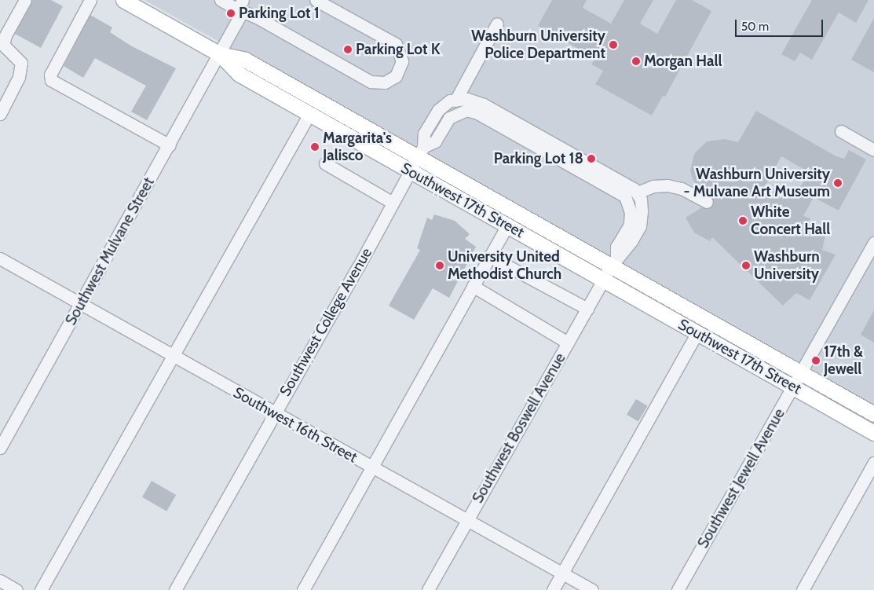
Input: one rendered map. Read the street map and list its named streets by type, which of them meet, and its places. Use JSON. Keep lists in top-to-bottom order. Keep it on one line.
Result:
{"streets":{"main road":["Southwest 17th Street"],"street":["Southwest Mulvane Street","Southwest College Avenue","Southwest 16th Street","Southwest Boswell Avenue","Southwest Jewell Avenue"]},"crossings":[["Southwest 17th Street","Southwest Mulvane Street"],["Southwest 17th Street","Southwest College Avenue"],["Southwest 17th Street","Southwest Boswell Avenue"],["Southwest 17th Street","Southwest Jewell Avenue"],["Southwest Mulvane Street","Southwest 16th Street"],["Southwest College Avenue","Southwest 16th Street"],["Southwest 16th Street","Southwest Boswell Avenue"]],"places":["Parking Lot 1","Washburn University Police Department","Parking Lot K","Morgan Hall","Margarita's Jalisco","Parking Lot 18","Washburn University - Mulvane Art Museum","White Concert Hall","University United Methodist Church","Washburn University","17th & Jewell"],"scale_bar":"50 m"}
